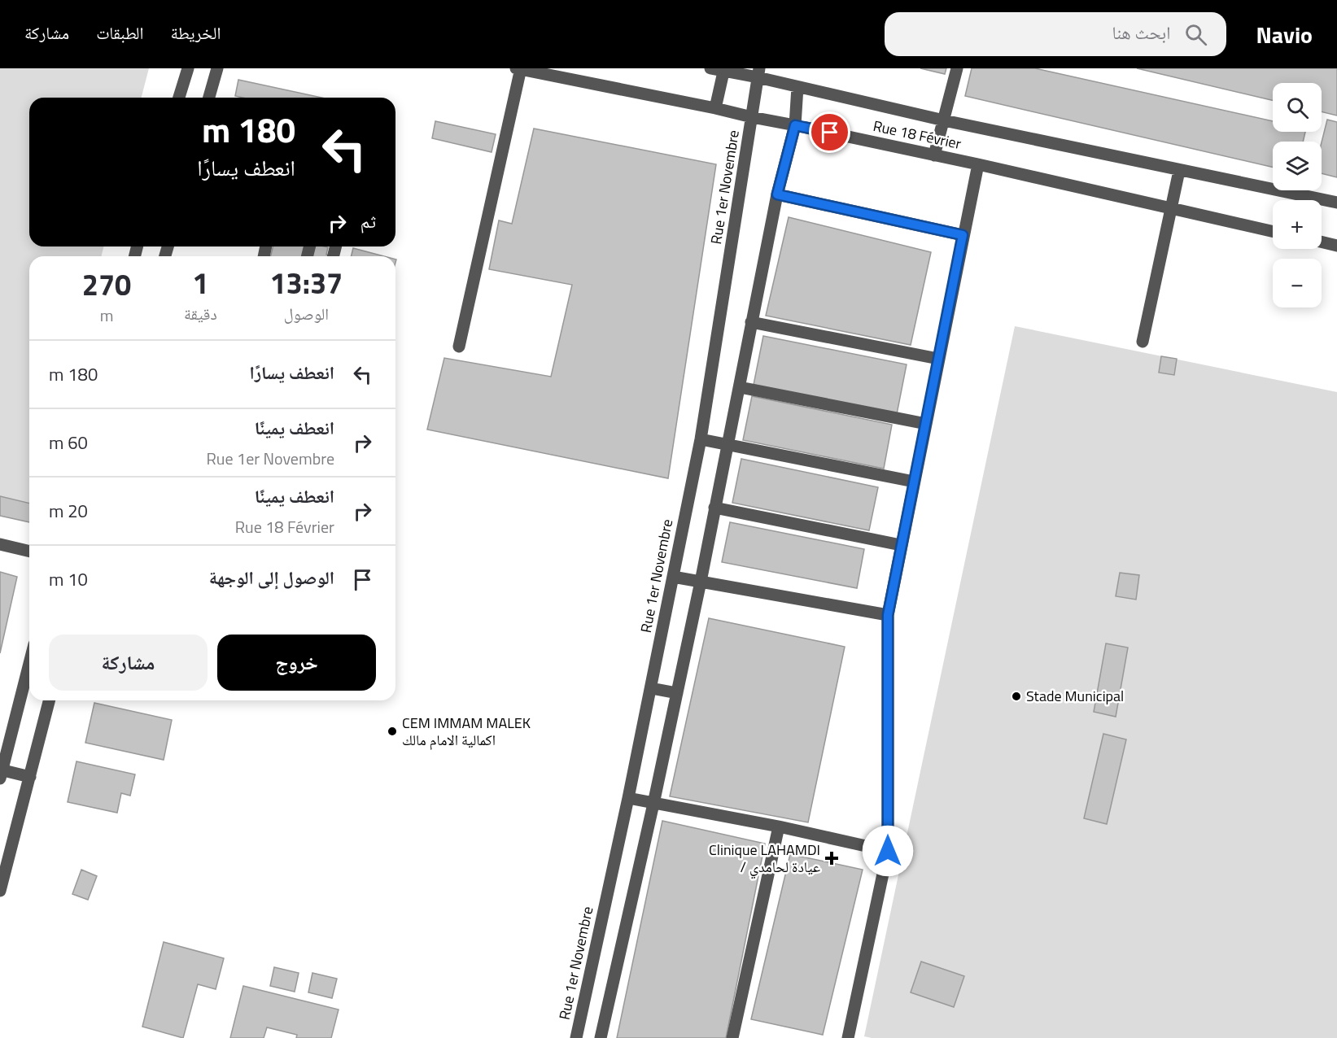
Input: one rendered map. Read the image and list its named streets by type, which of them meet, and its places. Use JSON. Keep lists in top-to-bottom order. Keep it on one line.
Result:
{"streets":{"street":["Rue 18 Février","Rue 1er Novembre"]},"crossings":[["Rue 18 Février","Rue 1er Novembre"]],"places":{"other":["Stade Municipal","CEM IMMAM MALEK اكمالية الامام مالك"],"health":["Clinique LAHAMDI / عيادة لحامدي"]},"page":{"header":"Navio","search":"ابحث هنا","nav":["الخريطة","الطبقات","مشاركة"],"map_buttons":["+","−"],"turn":["180 m","انعطف يسارًا"],"then":"ثم","eta":["13:37","الوصول","1","دقيقة","270","m"],"list":[{"name":"انعطف يسارًا","value":"180 m"},{"name":"انعطف يمينًا","note":"Rue 1er Novembre","value":"60 m"},{"name":"انعطف يمينًا","note":"Rue 18 Février","value":"20 m"},{"name":"الوصول إلى الوجهة","value":"10 m"}],"buttons":["خروج","مشاركة"]}}
